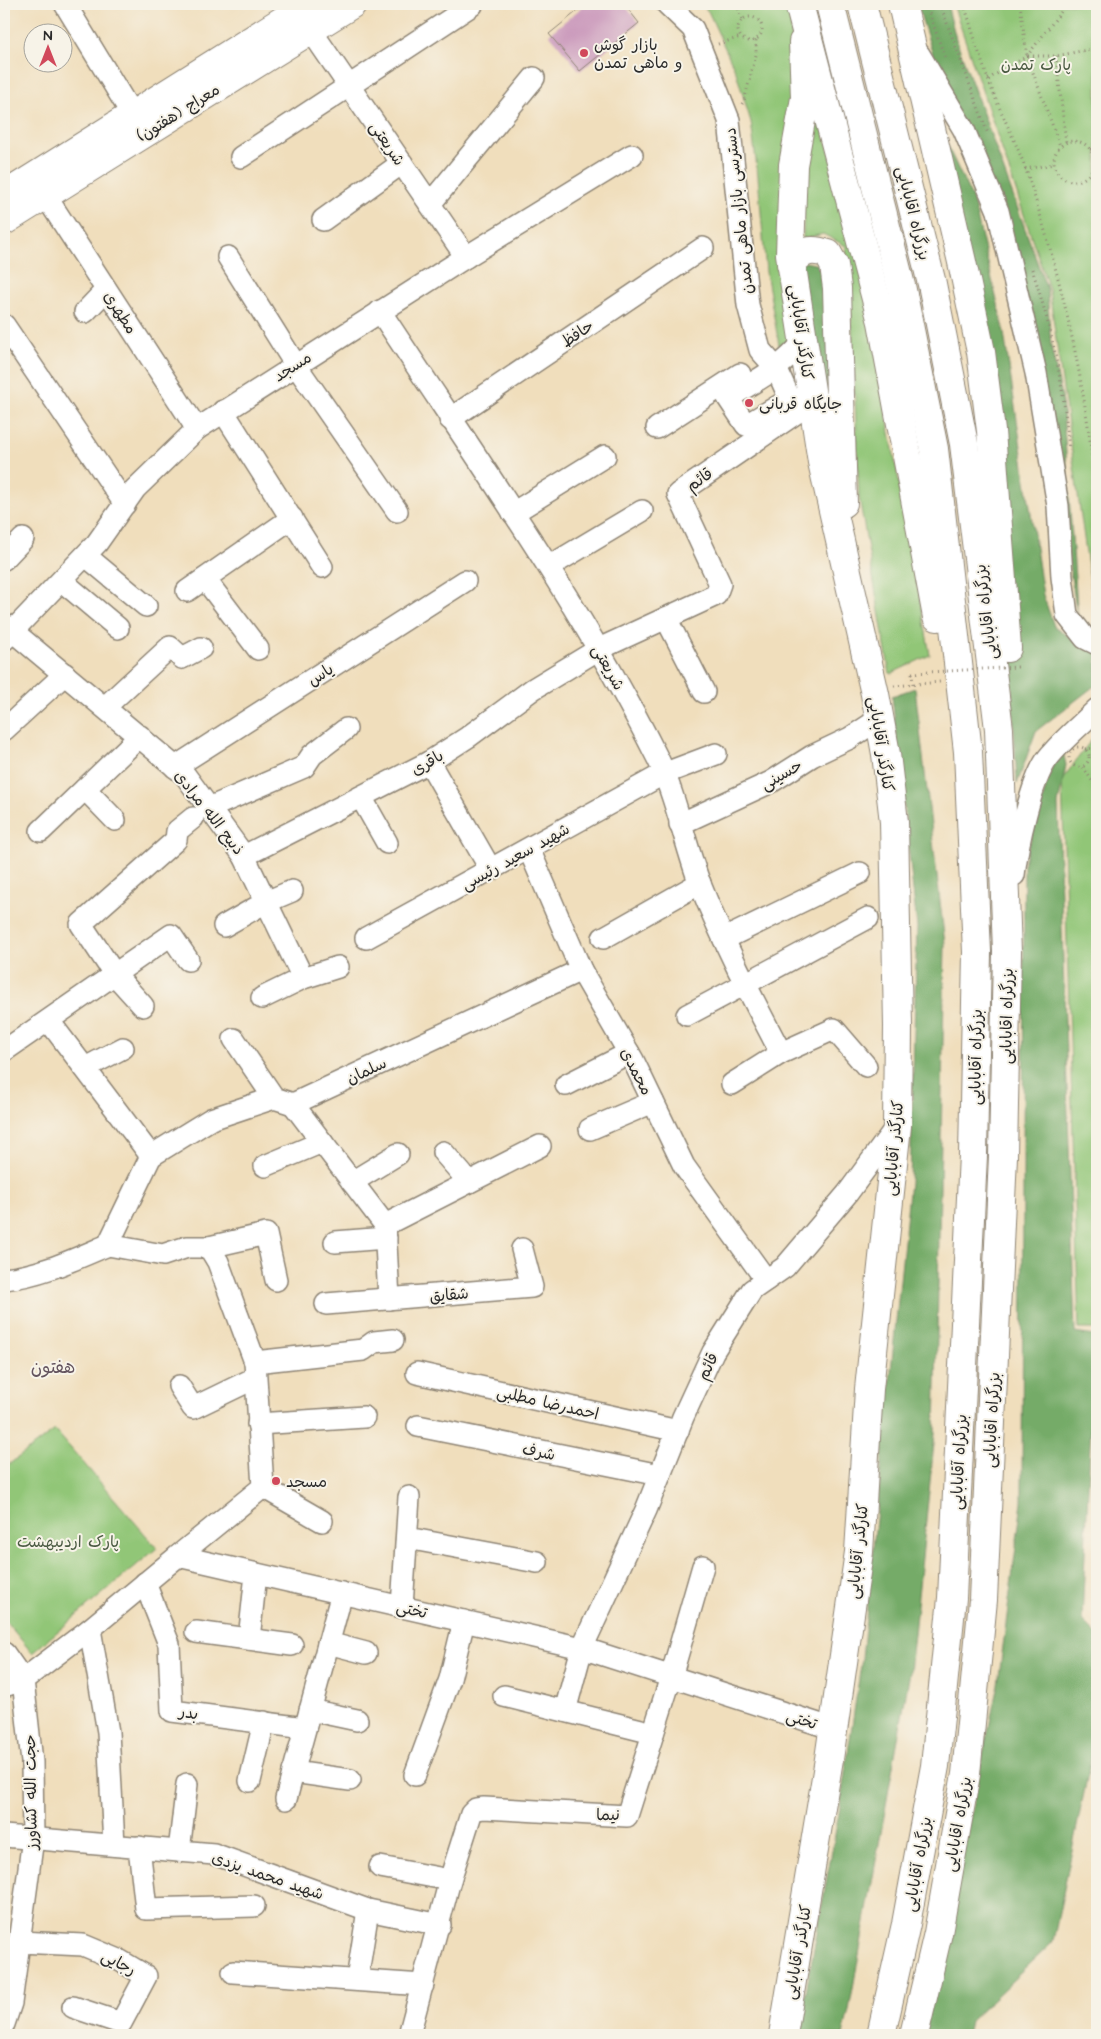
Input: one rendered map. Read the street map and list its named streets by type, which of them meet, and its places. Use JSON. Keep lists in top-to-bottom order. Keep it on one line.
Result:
{"streets":{"main road":["معراج (هفتون)","بزرگراه اقابابایی","کنارگذر آقابابایی","بزرگراه آقابابایی"],"street":["شریعتی","دسترسی بازار ماهی تمدن","مطهری","حافظ","مسجد","قائم","یاس","باقری","حسینی","ذبیح الله مرادی","شهید سعید رئیسی","سلمان","محمدی","شقایق","احمدرضا مطلبی","شرف","تختی","بدر","حجت الله کشاورز","نیما","شهید محمد یزدی","رجایی"]},"crossings":[["معراج (هفتون)","شریعتی"],["معراج (هفتون)","مطهری"],["شریعتی","حافظ"],["شریعتی","مسجد"],["شریعتی","باقری"],["شریعتی","حسینی"],["شریعتی","شهید سعید رئیسی"],["دسترسی بازار ماهی تمدن","کنارگذر آقابابایی"],["دسترسی بازار ماهی تمدن","قائم"],["بزرگراه اقابابایی","بزرگراه آقابابایی"],["مطهری","مسجد"],["کنارگذر آقابابایی","قائم"],["کنارگذر آقابابایی","حسینی"],["کنارگذر آقابابایی","تختی"],["مسجد","ذبیح الله مرادی"],["قائم","محمدی"],["قائم","احمدرضا مطلبی"],["قائم","شرف"],["قائم","تختی"],["یاس","ذبیح الله مرادی"],["باقری","ذبیح الله مرادی"],["شهید سعید رئیسی","محمدی"],["سلمان","محمدی"],["تختی","نیما"],["حجت الله کشاورز","شهید محمد یزدی"],["حجت الله کشاورز","رجایی"]],"districts":["هفتون"],"parks":["پارک تمدن","پارک اردیبهشت"],"places":["بازار گوش و ماهی تمدن","جایگاه قربانی","مسجد"],"north":"top"}
